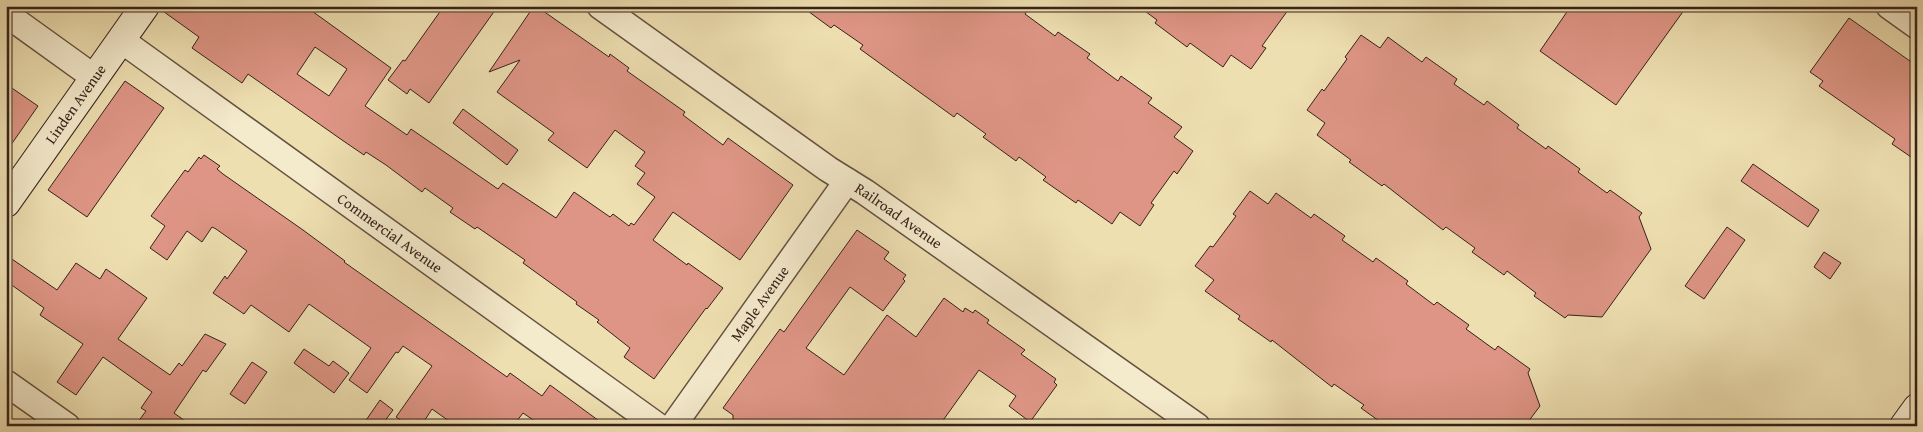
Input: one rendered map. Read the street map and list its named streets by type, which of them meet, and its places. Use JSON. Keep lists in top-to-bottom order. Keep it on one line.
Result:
{"streets":{"street":["Linden Avenue","Railroad Avenue","Commercial Avenue","Maple Avenue"]},"crossings":[["Linden Avenue","Commercial Avenue"],["Railroad Avenue","Maple Avenue"]]}
